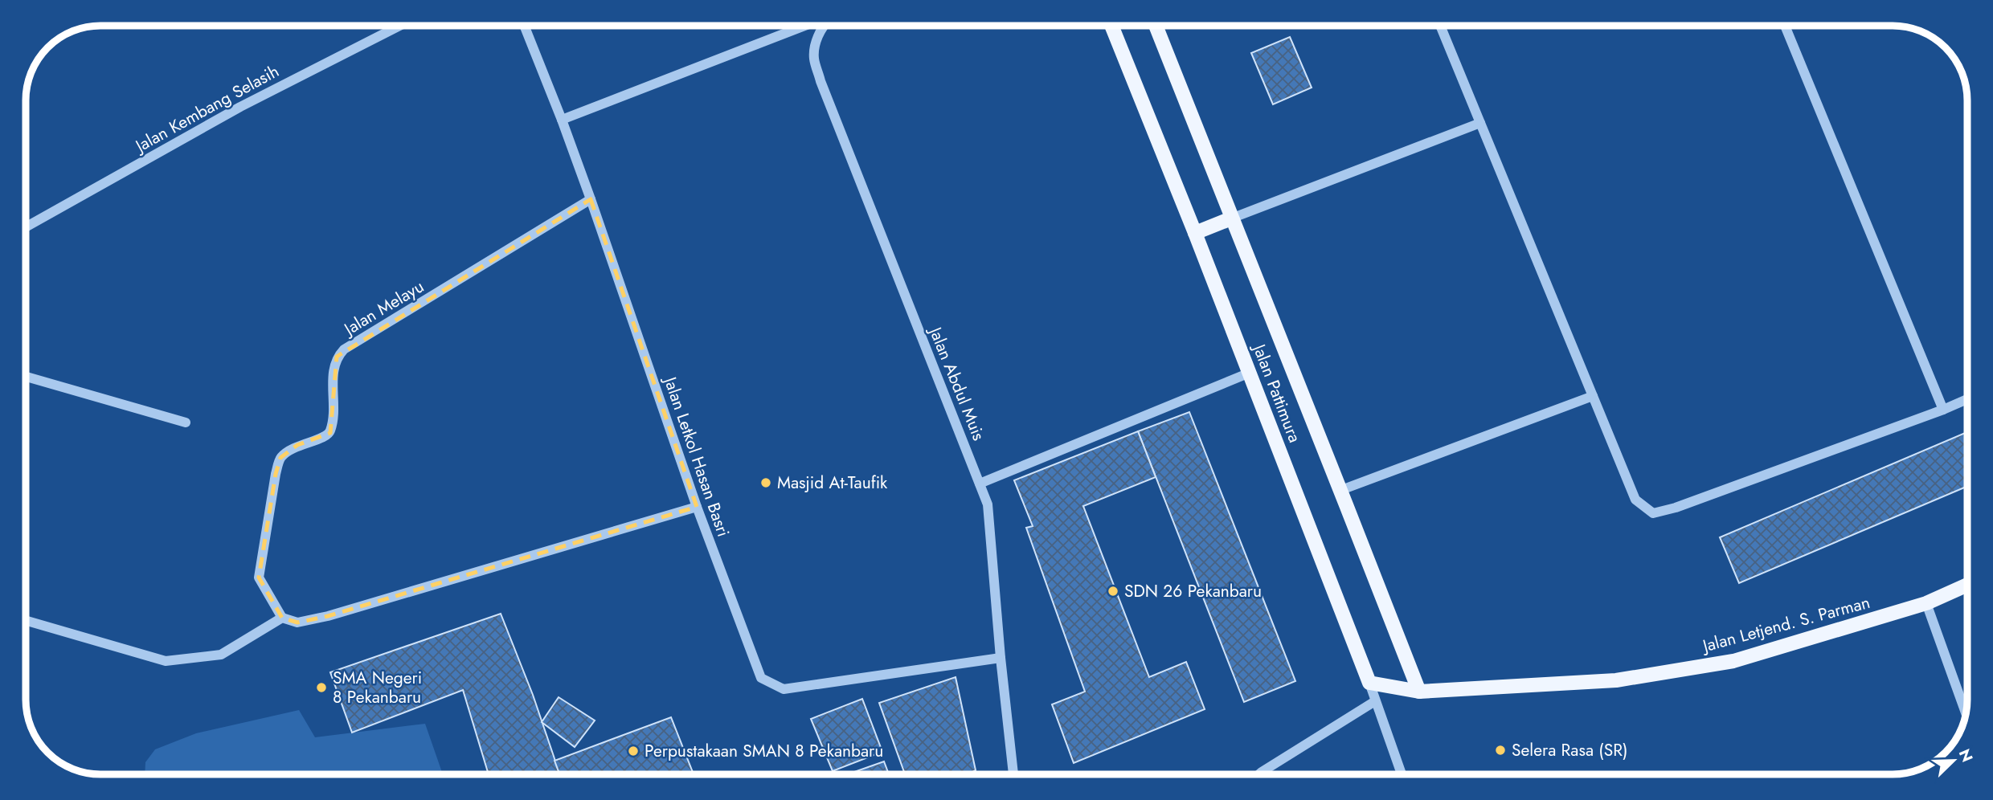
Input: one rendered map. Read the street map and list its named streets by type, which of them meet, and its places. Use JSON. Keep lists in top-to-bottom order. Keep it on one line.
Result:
{"streets":{"main road":["Jalan Pattimura","Jalan Letjend. S. Parman"],"street":["Jalan Kembang Selasih","Jalan Melayu","Jalan Abdul Muis","Jalan Letkol Hasan Basri"]},"crossings":[["Jalan Melayu","Jalan Letkol Hasan Basri"],["Jalan Abdul Muis","Jalan Letkol Hasan Basri"],["Jalan Pattimura","Jalan Letjend. S. Parman"]],"places":["Masjid At-Taufik","SDN 26 Pekanbaru","SMA Negeri 8 Pekanbaru","Selera Rasa (SR)","Perpustakaan SMAN 8 Pekanbaru"],"north":"top right"}
